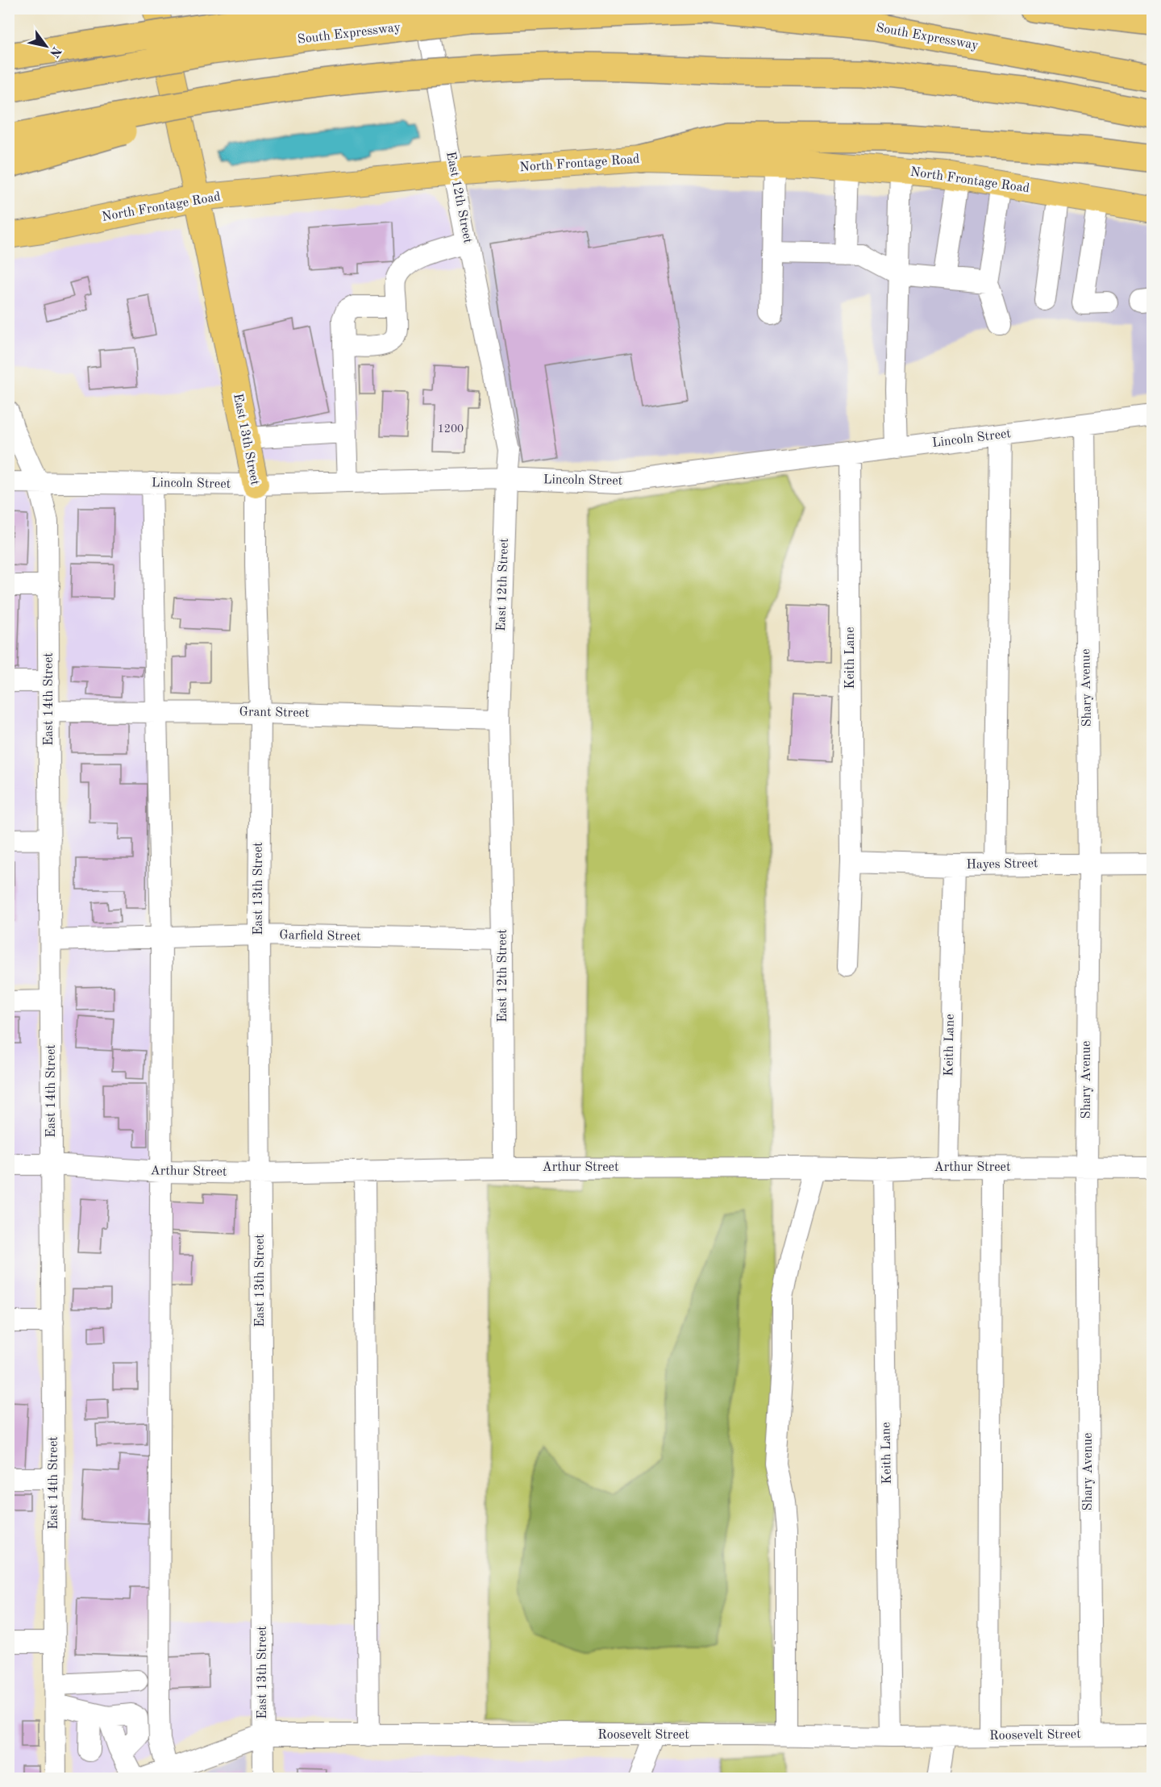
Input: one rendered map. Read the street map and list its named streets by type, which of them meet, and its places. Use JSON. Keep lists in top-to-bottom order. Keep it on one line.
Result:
{"streets":{"highway":["South Expressway"],"main road":["North Frontage Road","East 13th Street"],"street":["East 12th Street","Lincoln Street","Keith Lane","Shary Avenue","East 14th Street","Grant Street","Hayes Street","Garfield Street","Arthur Street","Roosevelt Street"]},"crossings":[["North Frontage Road","East 12th Street"],["North Frontage Road","East 13th Street"],["East 12th Street","Lincoln Street"],["East 12th Street","Grant Street"],["East 12th Street","Garfield Street"],["East 12th Street","Arthur Street"],["Lincoln Street","East 13th Street"],["Lincoln Street","Keith Lane"],["Lincoln Street","Shary Avenue"],["Lincoln Street","East 14th Street"],["East 13th Street","Grant Street"],["East 13th Street","Garfield Street"],["East 13th Street","Arthur Street"],["East 13th Street","Roosevelt Street"],["Keith Lane","Hayes Street"],["Keith Lane","Arthur Street"],["Keith Lane","Roosevelt Street"],["Shary Avenue","Hayes Street"],["Shary Avenue","Arthur Street"],["Shary Avenue","Roosevelt Street"],["East 14th Street","Grant Street"],["East 14th Street","Garfield Street"],["East 14th Street","Arthur Street"]],"house_numbers":["1200"],"north":"bottom right"}
